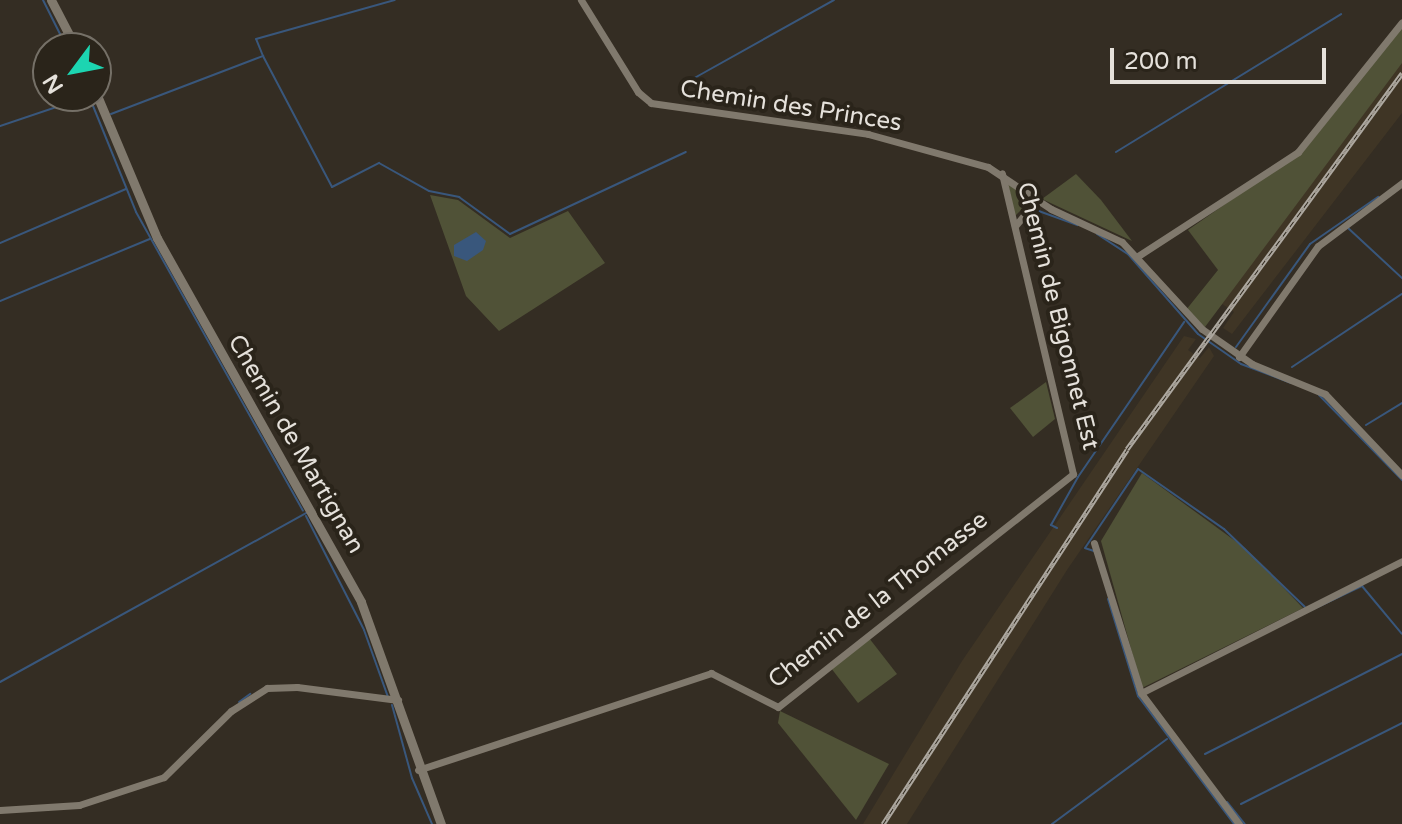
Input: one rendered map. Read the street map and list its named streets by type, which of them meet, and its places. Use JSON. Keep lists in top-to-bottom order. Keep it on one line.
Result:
{"streets":{"main road":["Chemin de Martignan"],"street":["Chemin des Princes","Chemin de Bigonnet Est","Chemin de la Thomasse"]},"crossings":[["Chemin des Princes","Chemin de Bigonnet Est"],["Chemin de Bigonnet Est","Chemin de la Thomasse"],["Chemin de Martignan","Chemin de la Thomasse"]],"scale_bar":"200 m","north":"bottom left"}
